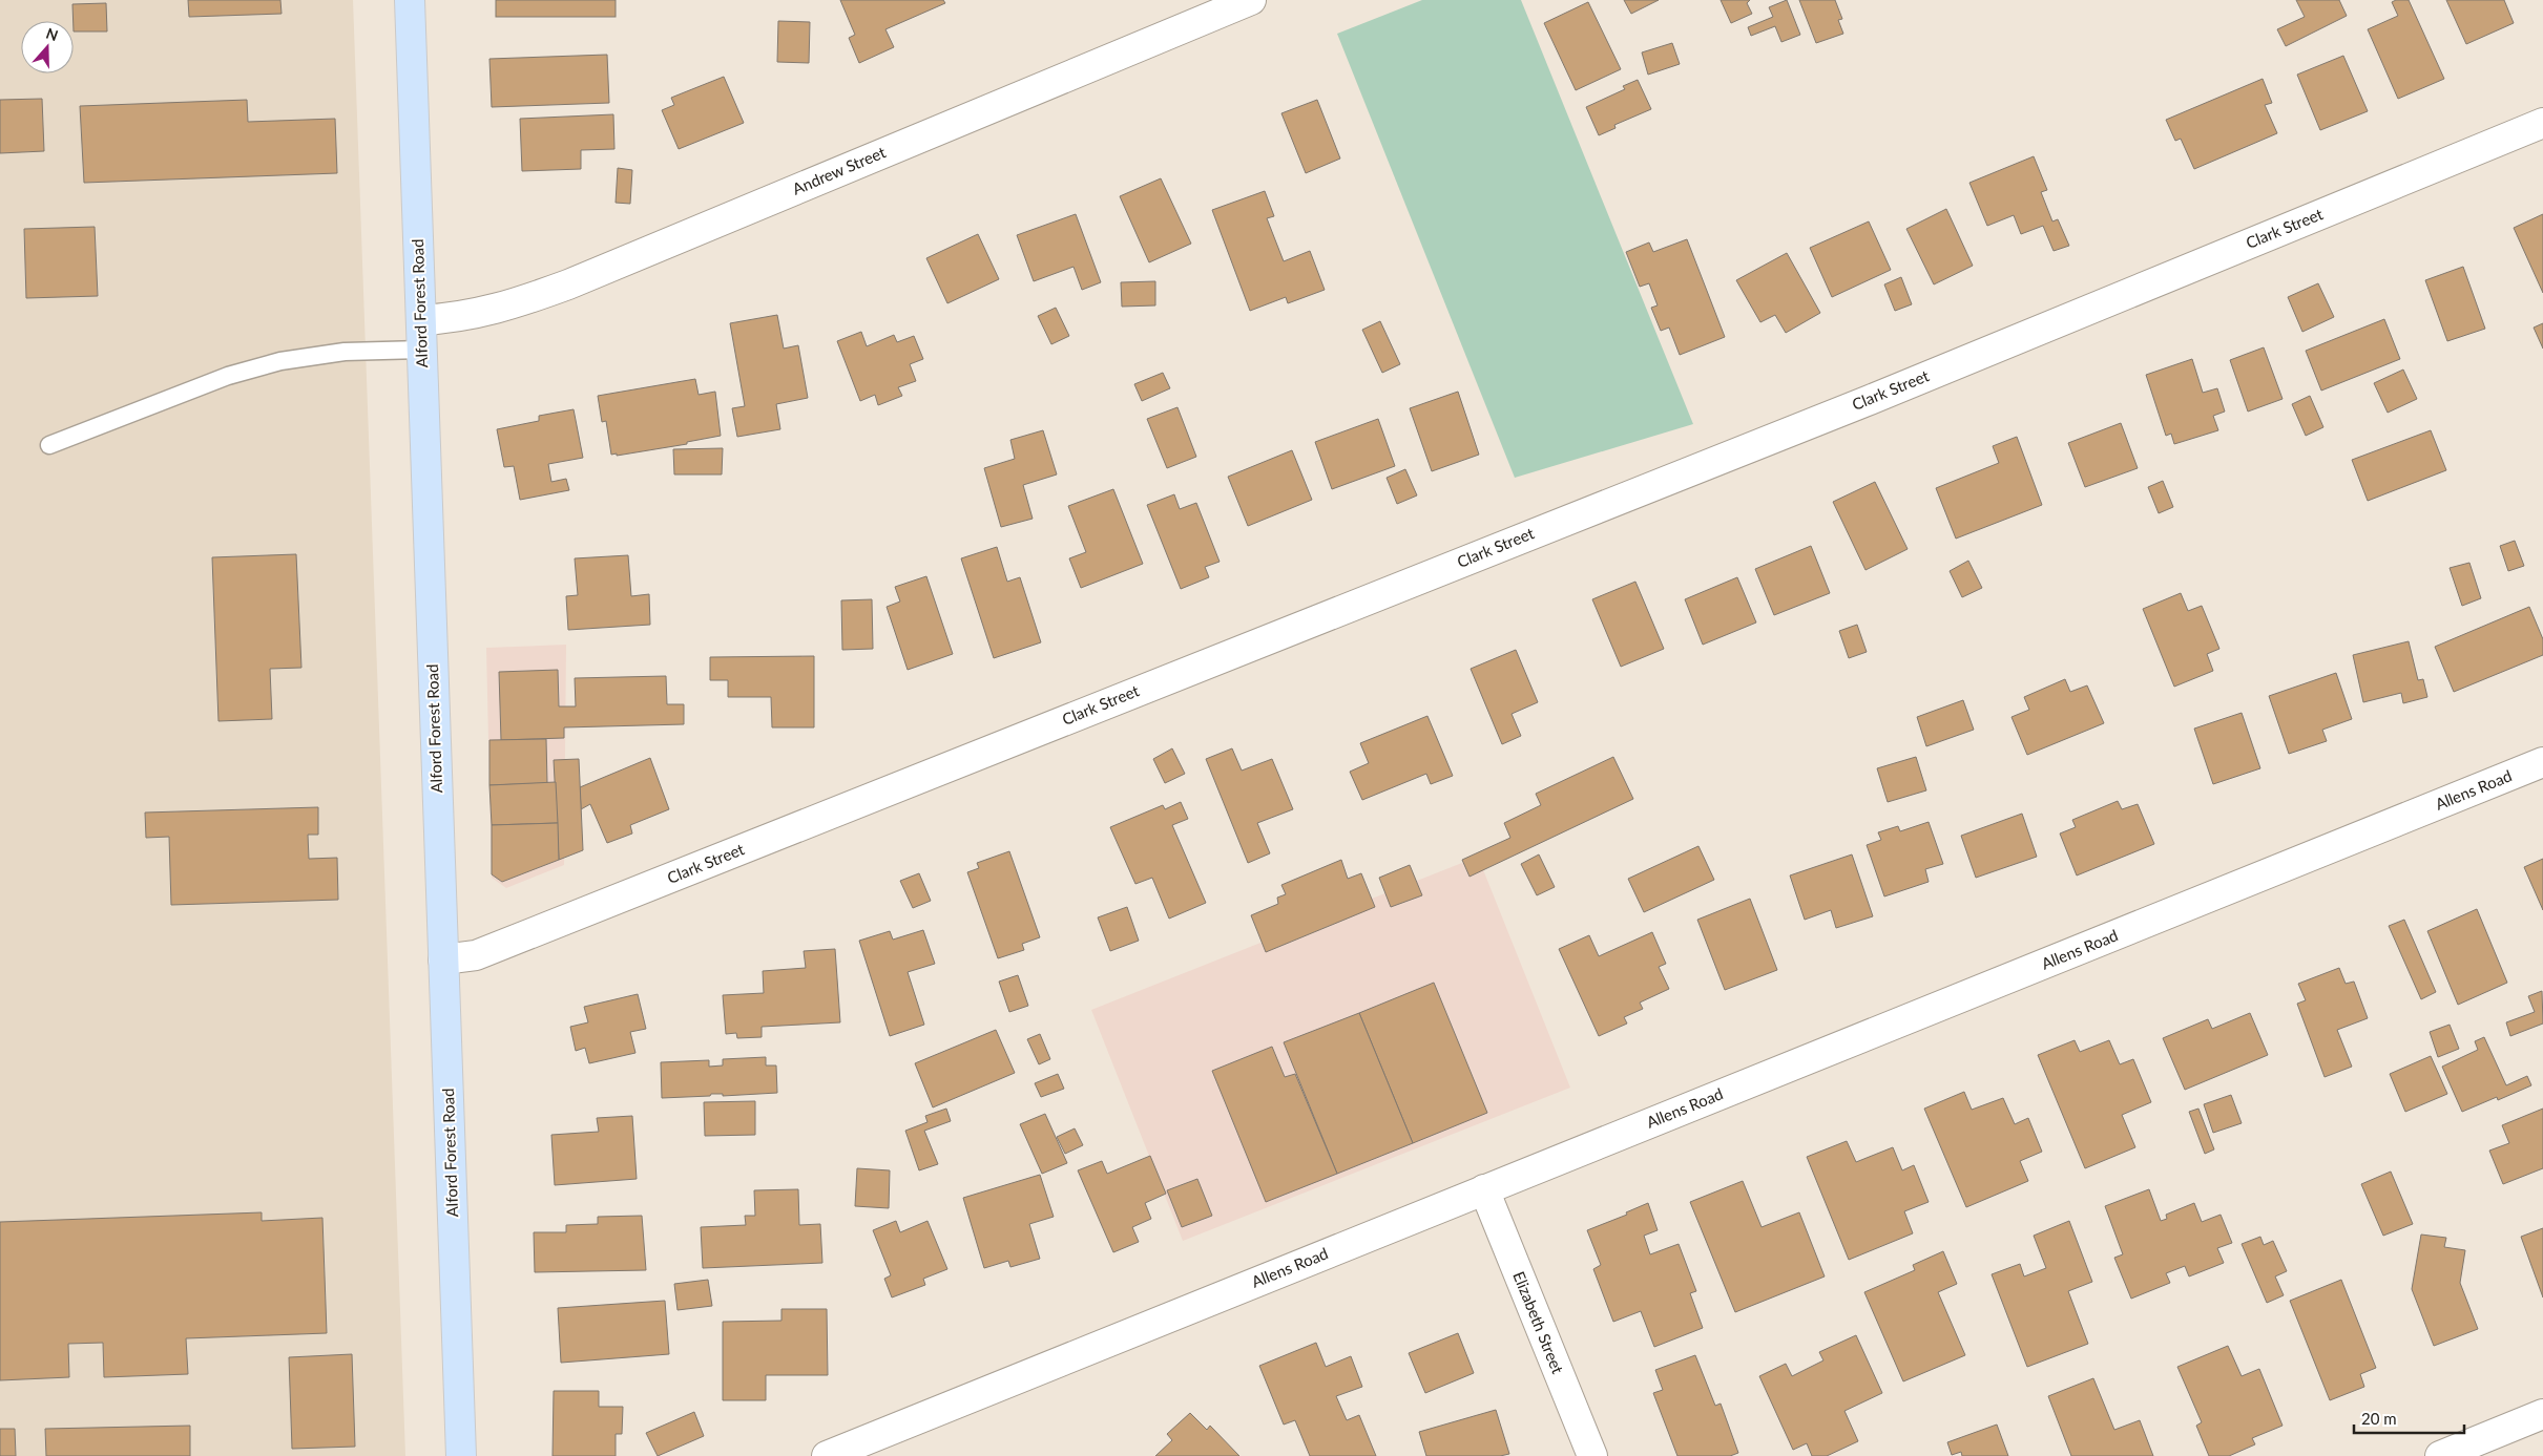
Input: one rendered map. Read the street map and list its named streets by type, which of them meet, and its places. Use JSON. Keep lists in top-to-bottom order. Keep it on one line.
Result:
{"streets":{"main road":["Alford Forest Road"],"street":["Andrew Street","Clark Street","Allens Road","Elizabeth Street"]},"crossings":[["Andrew Street","Alford Forest Road"],["Clark Street","Alford Forest Road"],["Allens Road","Elizabeth Street"]],"scale_bar":"20 m","north":"top"}
